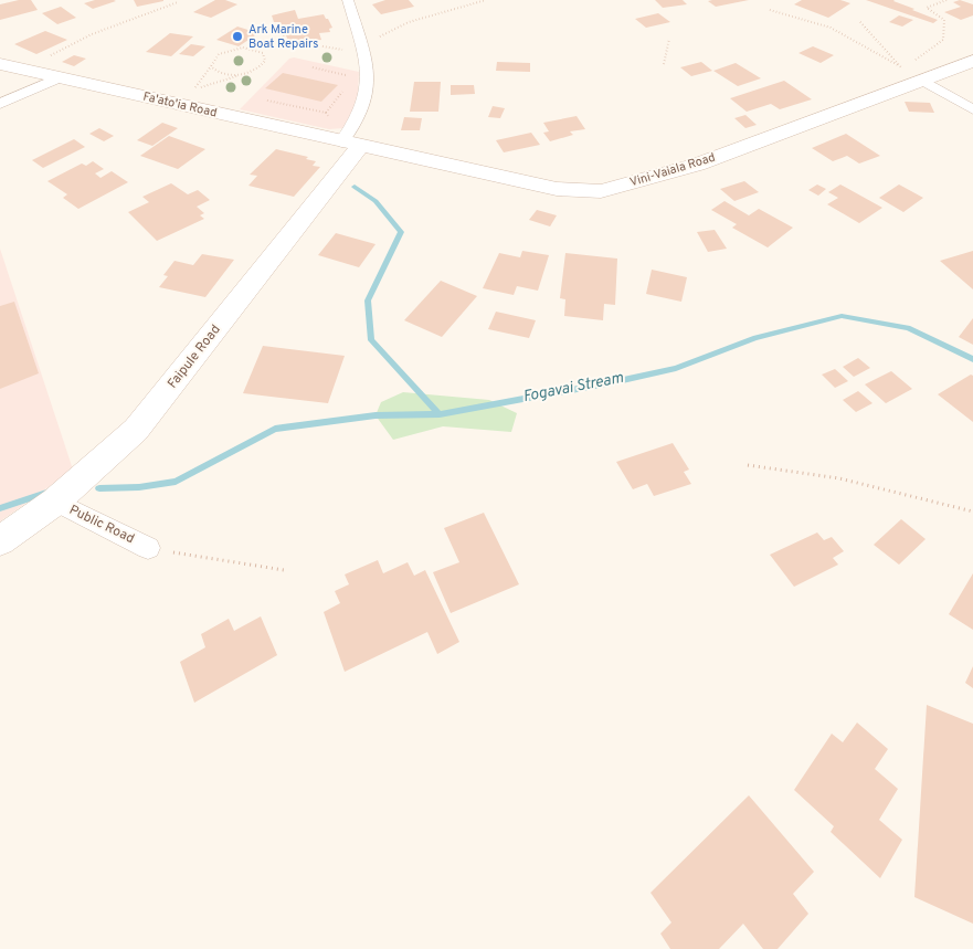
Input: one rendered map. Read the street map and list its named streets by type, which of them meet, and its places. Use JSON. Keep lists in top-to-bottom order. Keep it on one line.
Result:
{"streets":{"main road":["Fa'ato'ia Road","Vini-Vaiala Road","Faipule Road"],"street":["Public Road"]},"crossings":[["Fa'ato'ia Road","Vini-Vaiala Road"],["Fa'ato'ia Road","Faipule Road"],["Vini-Vaiala Road","Faipule Road"],["Faipule Road","Public Road"]],"water":["Fogavai Stream"],"places":["Ark Marine Boat Repairs"]}
